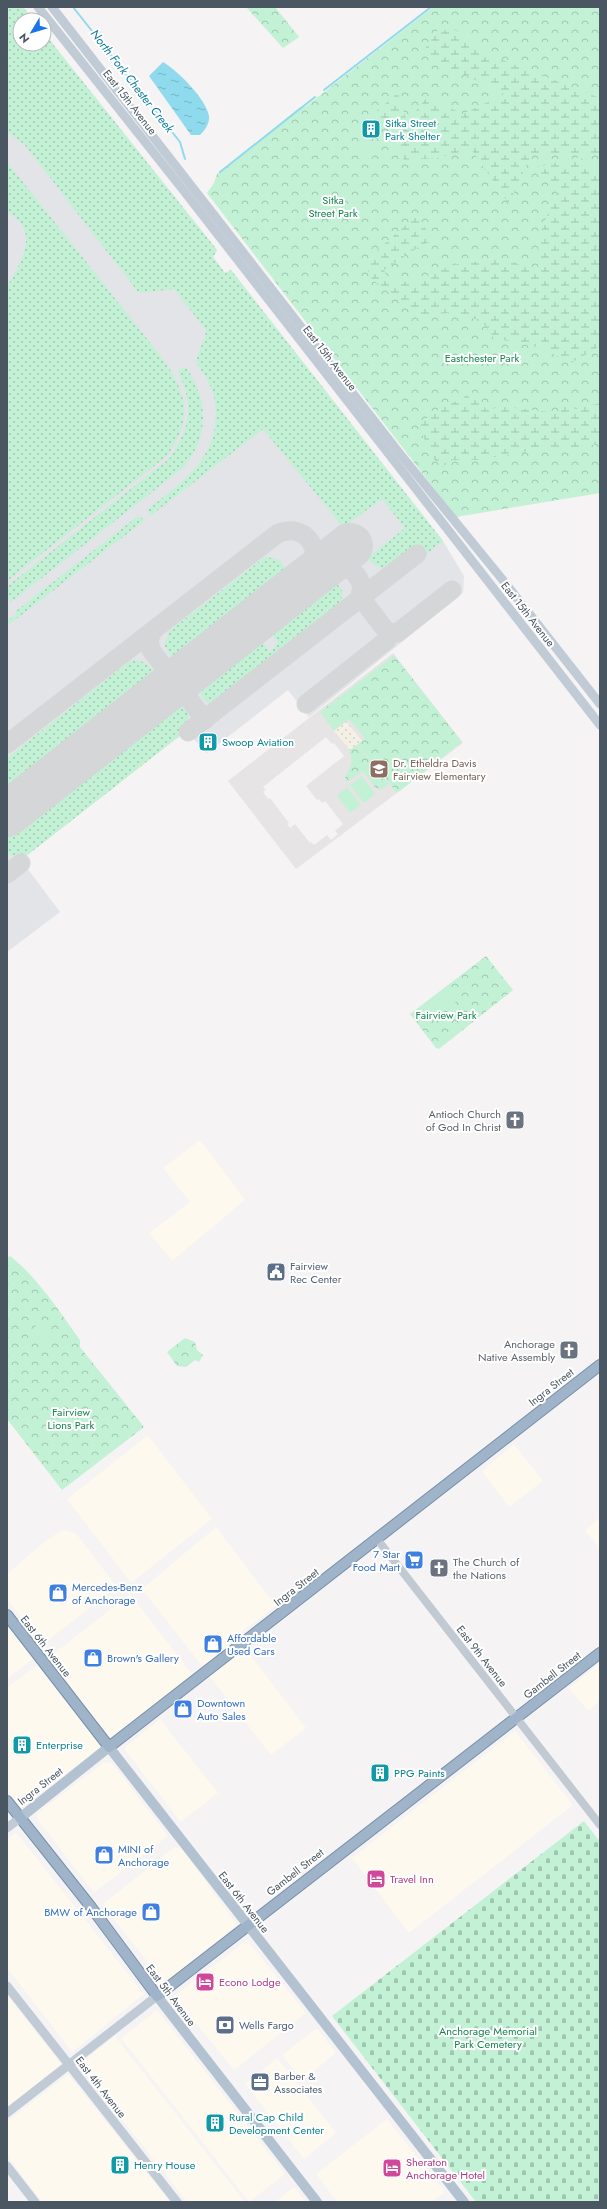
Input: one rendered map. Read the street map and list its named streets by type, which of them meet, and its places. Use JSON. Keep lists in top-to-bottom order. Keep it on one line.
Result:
{"streets":{"highway":["Ingra Street","East 6th Avenue","Gambell Street","East 5th Avenue"],"main road":["East 15th Avenue","East 4th Avenue"],"street":["East 9th Avenue"]},"crossings":[["Ingra Street","East 6th Avenue"],["Ingra Street","East 9th Avenue"],["Ingra Street","East 5th Avenue"],["East 6th Avenue","Gambell Street"],["East 9th Avenue","Gambell Street"],["Gambell Street","East 5th Avenue"],["Gambell Street","East 4th Avenue"]],"water":["North Fork Chester Creek"],"parks":["Sitka Street Park","Eastchester Park","Fairview Park","Fairview Lions Park","Anchorage Memorial Park Cemetery"],"places":{"building":["Sitka Street Park Shelter","Swoop Aviation","Enterprise","PPG Paints","Rural Cap Child Development Center","Henry House"],"school or university":["Dr. Etheldra Davis Fairview Elementary"],"church":["Antioch Church of God In Christ","Anchorage Native Assembly","The Church of the Nations"],"public building":["Fairview Rec Center"],"supermarket":["7 Star Food Mart"],"shop":["Mercedes-Benz of Anchorage","Affordable Used Cars","Brown's Gallery","Downtown Auto Sales","MINI of Anchorage","BMW of Anchorage"],"hotel":["Travel Inn","Econo Lodge","Sheraton Anchorage Hotel"],"bank":["Wells Fargo"],"office":["Barber & Associates"]},"north":"bottom left"}
